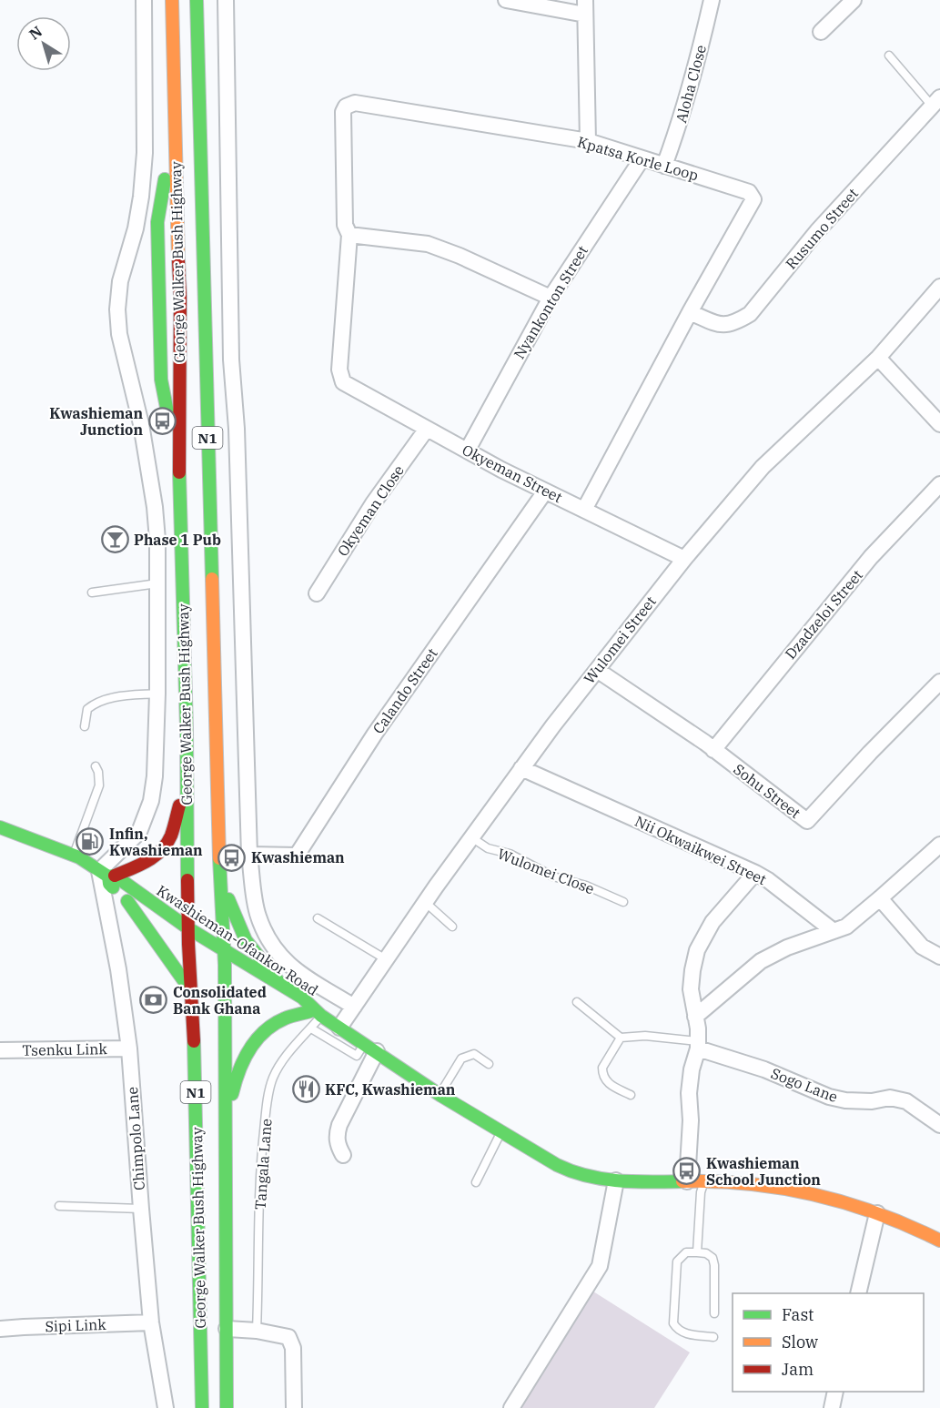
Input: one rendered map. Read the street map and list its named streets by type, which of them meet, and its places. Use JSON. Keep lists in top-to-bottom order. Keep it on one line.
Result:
{"streets":{"main road":["George Walker Bush Highway","N1","Kwashieman-Ofankor Road"],"street":["Aloha Close","Kpatsa Korle Loop","Rusumo Street","Nyankonton Street","Okyeman Street","Okyeman Close","Dzadzeloi Street","Wulomei Street","Calando Street","Sohu Street","Nii Okwaikwei Street","Tsenku Link","Sogo Lane","Chimpolo Lane","Sipi Link"],"lane":["Wulomei Close","Tangala Lane"]},"crossings":[["Aloha Close","Kpatsa Korle Loop"],["Kpatsa Korle Loop","Rusumo Street"],["Kpatsa Korle Loop","Nyankonton Street"],["Kpatsa Korle Loop","Okyeman Street"],["George Walker Bush Highway","Kwashieman-Ofankor Road"],["Nyankonton Street","Okyeman Street"],["Okyeman Street","Okyeman Close"],["Okyeman Street","Wulomei Street"],["Okyeman Street","Calando Street"],["Dzadzeloi Street","Sohu Street"],["Wulomei Street","Sohu Street"],["Wulomei Street","Nii Okwaikwei Street"],["Wulomei Street","Wulomei Close"],["Wulomei Street","Kwashieman-Ofankor Road"],["Kwashieman-Ofankor Road","Chimpolo Lane"],["Kwashieman-Ofankor Road","Tangala Lane"],["Tsenku Link","Chimpolo Lane"],["Chimpolo Lane","Sipi Link"]],"places":{"bus stop":["Kwashieman Junction","Kwashieman","Kwashieman School Junction"],"bar":["Phase 1 Pub"],"fuel station":["Infin, Kwashieman"],"bank":["Consolidated Bank Ghana"],"restaurant":["KFC, Kwashieman"]},"legend":["Fast","Slow","Jam"],"north":"top left"}
